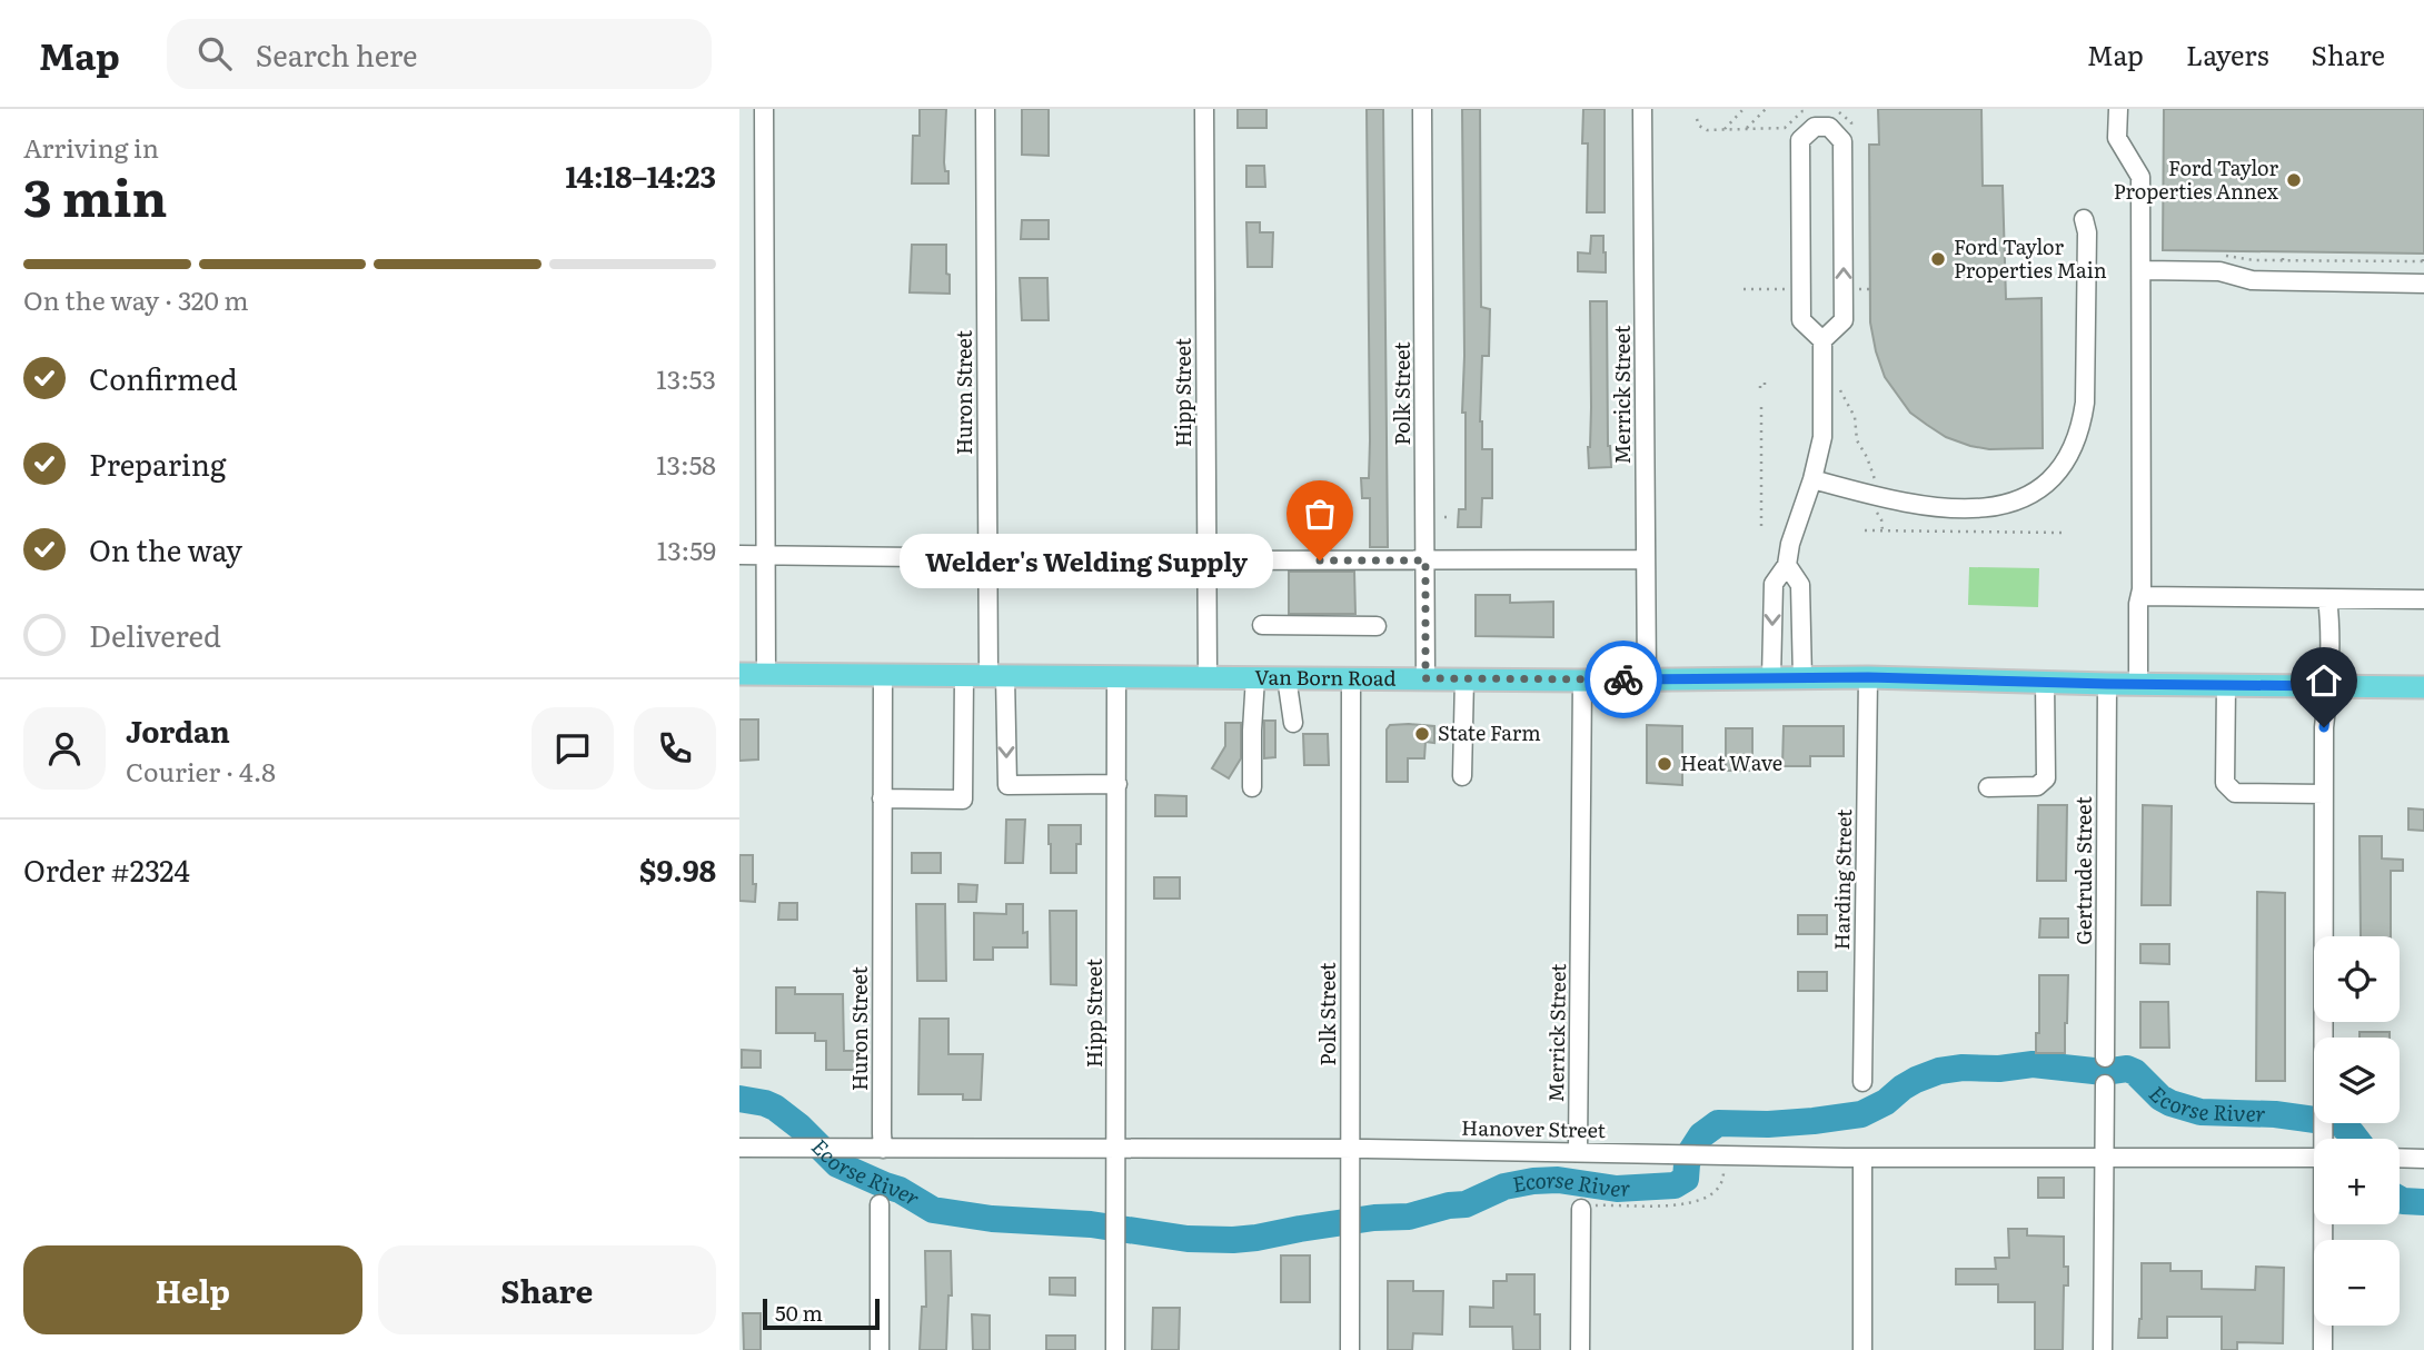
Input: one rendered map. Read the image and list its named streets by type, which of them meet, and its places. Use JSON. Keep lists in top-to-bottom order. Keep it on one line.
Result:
{"streets":{"main road":["Van Born Road"],"street":["Huron Street","Hipp Street","Polk Street","Merrick Street","Gertrude Street","Harding Street","Hanover Street"]},"crossings":[["Huron Street","Hipp Street"],["Huron Street","Van Born Road"],["Huron Street","Hanover Street"],["Hipp Street","Van Born Road"],["Hipp Street","Hanover Street"],["Polk Street","Van Born Road"],["Polk Street","Hanover Street"],["Merrick Street","Van Born Road"],["Merrick Street","Hanover Street"],["Van Born Road","Gertrude Street"],["Van Born Road","Harding Street"]],"water":["Ecorse River"],"places":["Ford Taylor Properties Annex","Ford Taylor Properties Main","Welder's Welding Supply","State Farm","Heat Wave"],"scale_bar":"50 m","page":{"header":"Map","search":"Search here","nav":["Map","Layers","Share"],"heading":["3 min","Arriving in","14:18–14:23"],"panel":["Jordan","Courier · 4.8","Order #2324","$9.98"],"bar":"On the way · 320 m","list":[["Confirmed","13:53"],["Preparing","13:58"],["On the way","13:59"],"Delivered"],"bubble":"Welder's Welding Supply","map_buttons":["+","−"],"buttons":["Help","Share"],"scale":"50 m"}}
